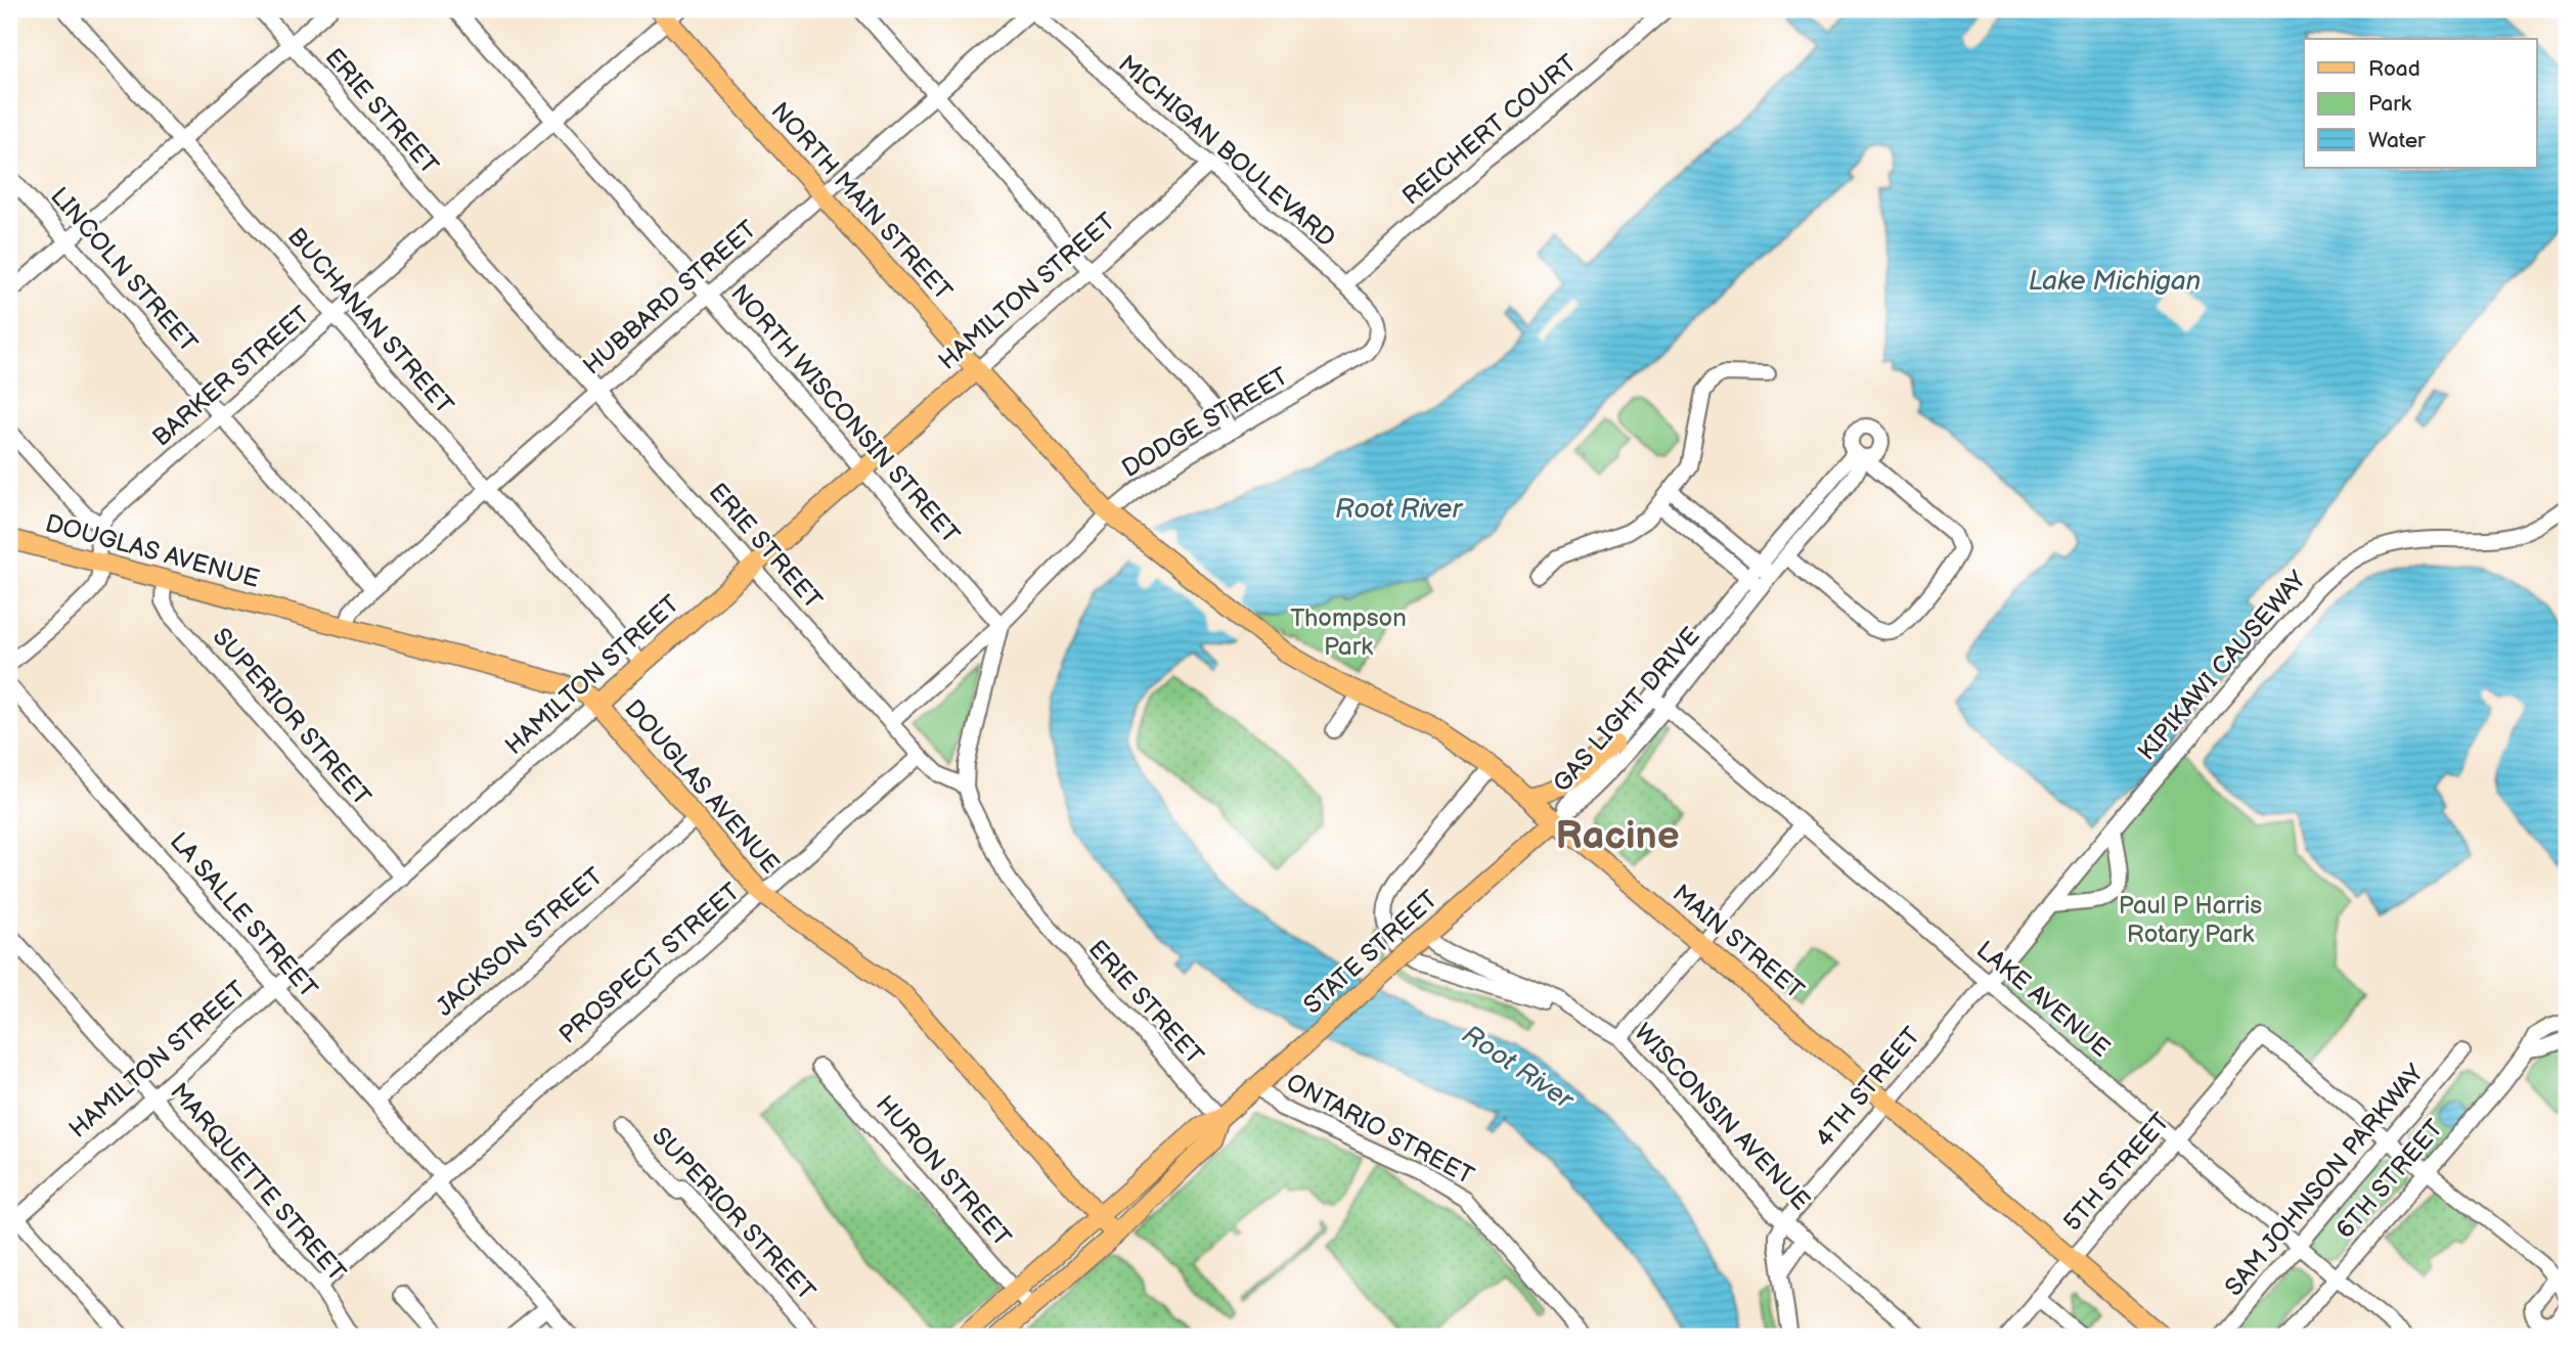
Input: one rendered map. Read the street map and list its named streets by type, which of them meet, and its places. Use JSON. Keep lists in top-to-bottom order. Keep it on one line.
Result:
{"streets":{"main road":["NORTH MAIN STREET","HAMILTON STREET","DOUGLAS AVENUE","MAIN STREET","STATE STREET"],"street":["ERIE STREET","REICHERT COURT","MICHIGAN BOULEVARD","LINCOLN STREET","HUBBARD STREET","BUCHANAN STREET","BARKER STREET","NORTH WISCONSIN STREET","DODGE STREET","KIPIKAWI CAUSEWAY","GAS LIGHT DRIVE","SUPERIOR STREET","LA SALLE STREET","JACKSON STREET","PROSPECT STREET","LAKE AVENUE","4TH STREET","WISCONSIN AVENUE","ONTARIO STREET","HURON STREET","5TH STREET","6TH STREET","SAM JOHNSON PARKWAY","MARQUETTE STREET"]},"crossings":[["ERIE STREET","HAMILTON STREET"],["ERIE STREET","HUBBARD STREET"],["ERIE STREET","BARKER STREET"],["ERIE STREET","DODGE STREET"],["ERIE STREET","STATE STREET"],["ERIE STREET","PROSPECT STREET"],["REICHERT COURT","MICHIGAN BOULEVARD"],["MICHIGAN BOULEVARD","HAMILTON STREET"],["MICHIGAN BOULEVARD","HUBBARD STREET"],["MICHIGAN BOULEVARD","DODGE STREET"],["NORTH MAIN STREET","HAMILTON STREET"],["NORTH MAIN STREET","HUBBARD STREET"],["NORTH MAIN STREET","BARKER STREET"],["NORTH MAIN STREET","DODGE STREET"],["NORTH MAIN STREET","MAIN STREET"],["LINCOLN STREET","HUBBARD STREET"],["LINCOLN STREET","BARKER STREET"],["HAMILTON STREET","BUCHANAN STREET"],["HAMILTON STREET","NORTH WISCONSIN STREET"],["HAMILTON STREET","DOUGLAS AVENUE"],["HAMILTON STREET","SUPERIOR STREET"],["HAMILTON STREET","LA SALLE STREET"],["HAMILTON STREET","MARQUETTE STREET"],["HUBBARD STREET","BUCHANAN STREET"],["HUBBARD STREET","NORTH WISCONSIN STREET"],["HUBBARD STREET","DOUGLAS AVENUE"],["BUCHANAN STREET","BARKER STREET"],["BARKER STREET","NORTH WISCONSIN STREET"],["NORTH WISCONSIN STREET","DODGE STREET"],["DOUGLAS AVENUE","SUPERIOR STREET"],["DOUGLAS AVENUE","JACKSON STREET"],["DOUGLAS AVENUE","STATE STREET"],["DOUGLAS AVENUE","PROSPECT STREET"],["KIPIKAWI CAUSEWAY","LAKE AVENUE"],["KIPIKAWI CAUSEWAY","4TH STREET"],["GAS LIGHT DRIVE","MAIN STREET"],["GAS LIGHT DRIVE","STATE STREET"],["GAS LIGHT DRIVE","LAKE AVENUE"],["LA SALLE STREET","JACKSON STREET"],["LA SALLE STREET","PROSPECT STREET"],["MAIN STREET","STATE STREET"],["MAIN STREET","4TH STREET"],["MAIN STREET","WISCONSIN AVENUE"],["MAIN STREET","5TH STREET"],["STATE STREET","WISCONSIN AVENUE"],["STATE STREET","ONTARIO STREET"],["STATE STREET","HURON STREET"],["PROSPECT STREET","MARQUETTE STREET"],["LAKE AVENUE","4TH STREET"],["LAKE AVENUE","5TH STREET"],["LAKE AVENUE","6TH STREET"],["LAKE AVENUE","SAM JOHNSON PARKWAY"],["4TH STREET","WISCONSIN AVENUE"],["5TH STREET","SAM JOHNSON PARKWAY"]],"districts":["Racine"],"water":["Lake Michigan","Root River"],"parks":["Thompson Park","Paul P Harris Rotary Park"],"legend":["Road","Park","Water"]}
